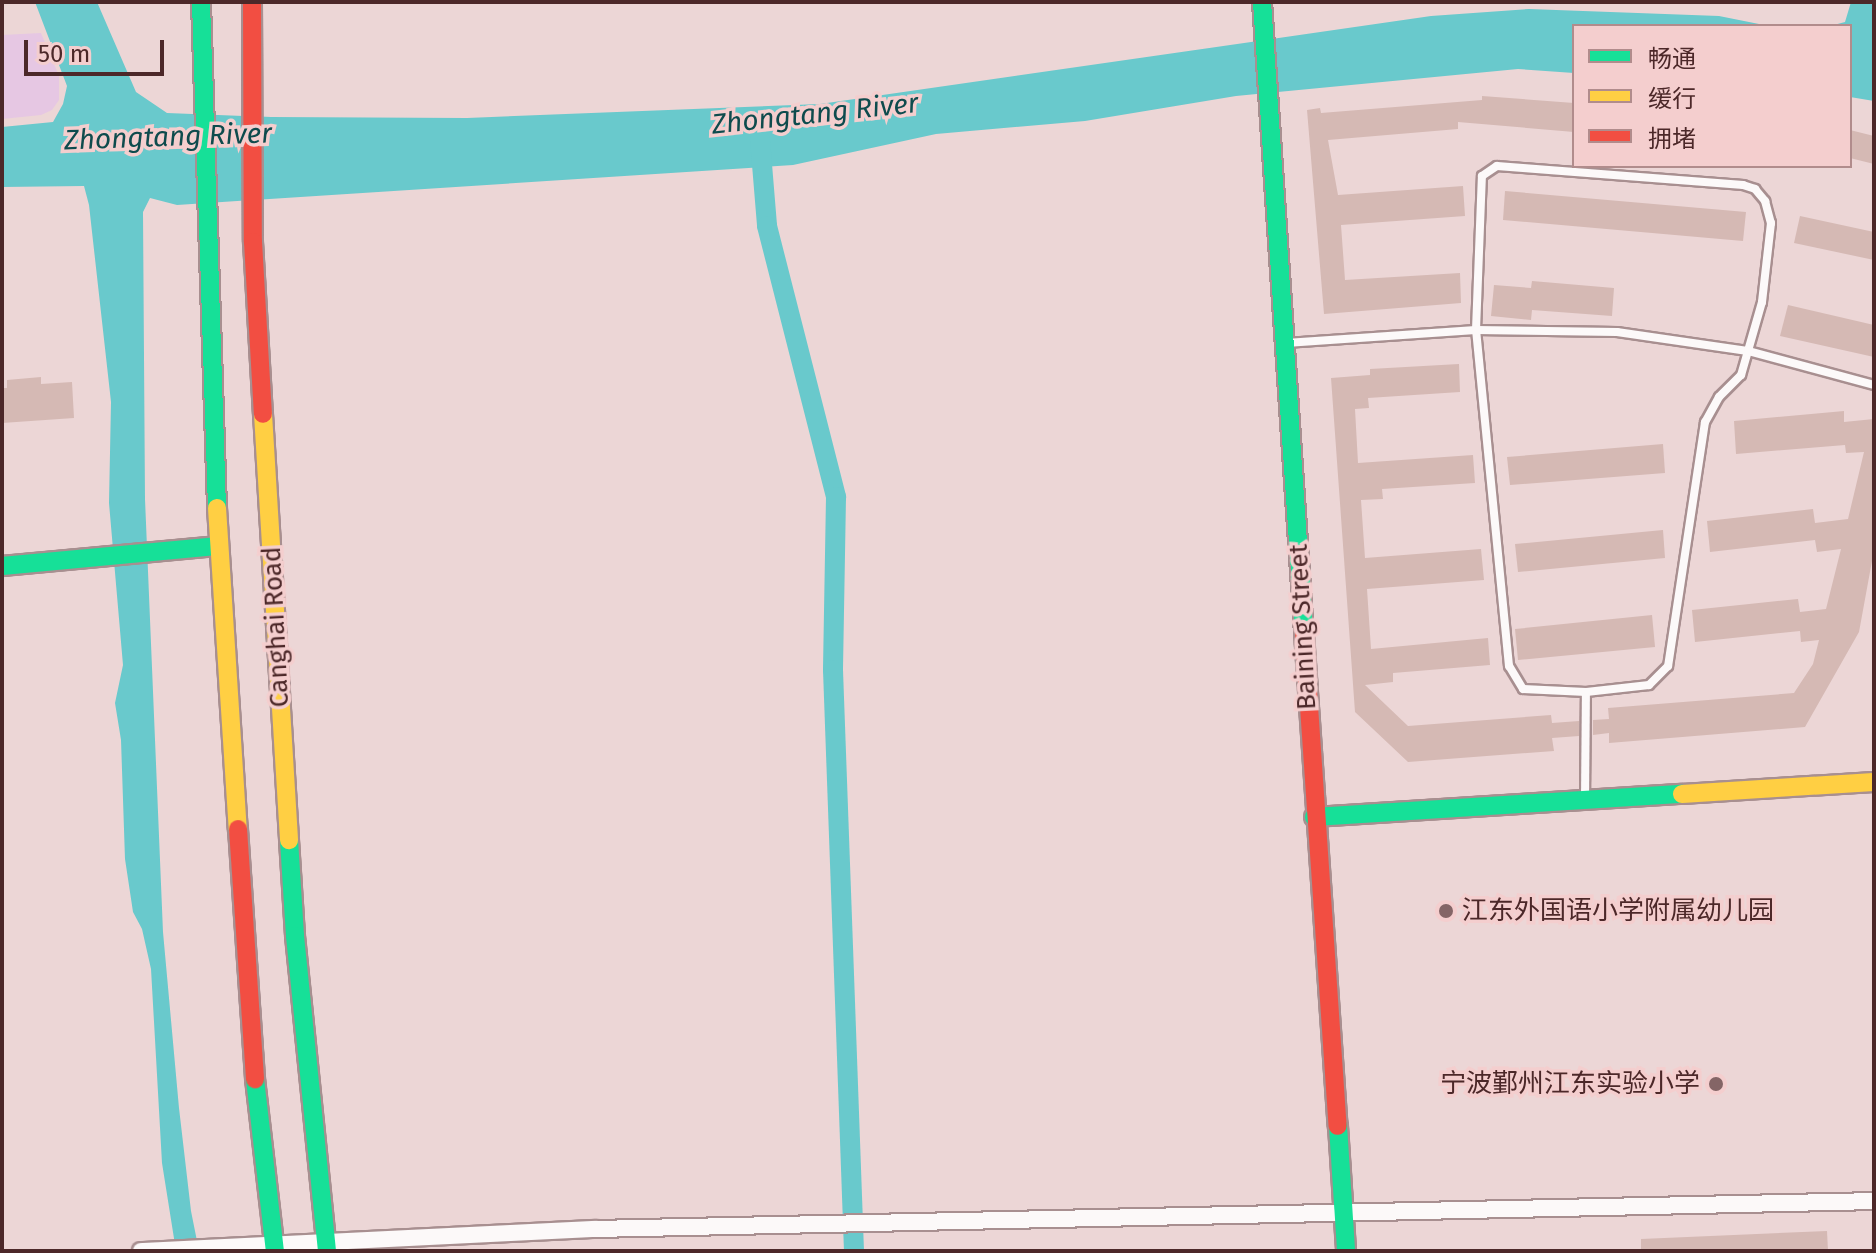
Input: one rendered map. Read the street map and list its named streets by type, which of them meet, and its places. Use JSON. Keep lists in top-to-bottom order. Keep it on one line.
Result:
{"streets":{"main road":["Canghai Road","Baining Street"]},"water":["Zhongtang River"],"places":["江东外国语小学附属幼儿园","宁波鄞州江东实验小学"],"legend":["畅通","缓行","拥堵"],"scale_bar":"50 m"}
